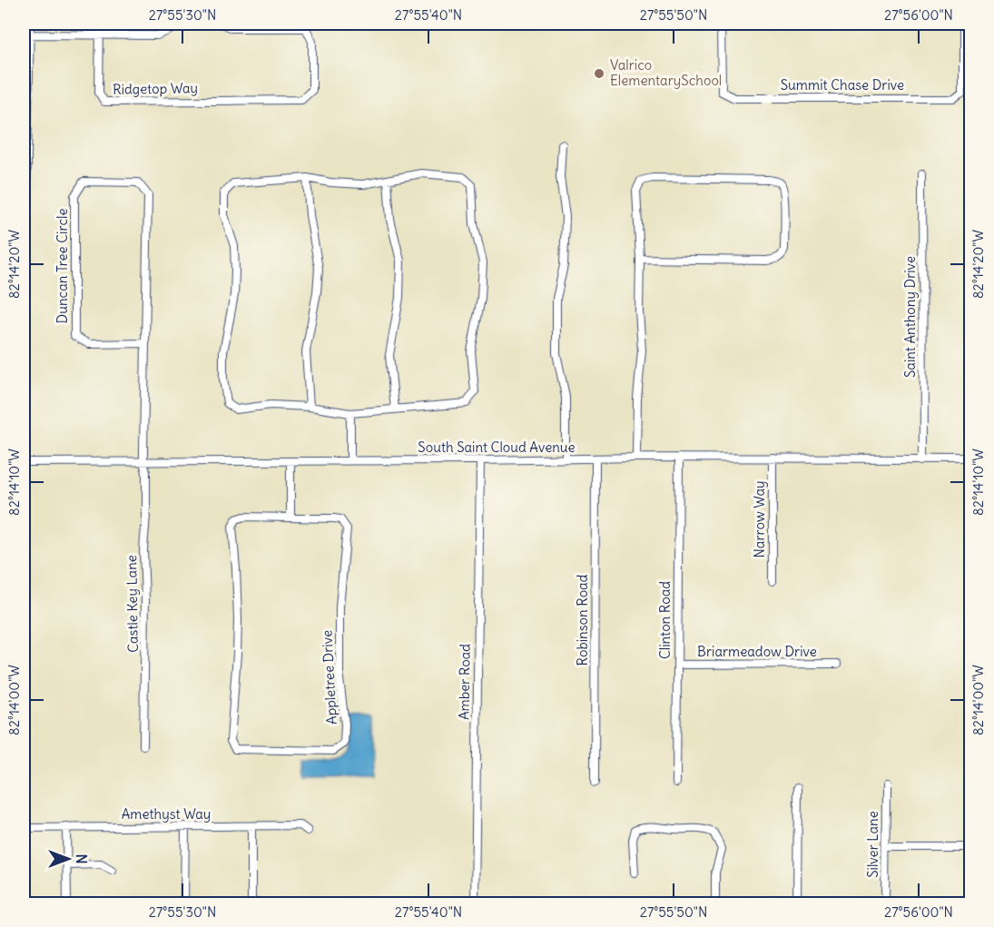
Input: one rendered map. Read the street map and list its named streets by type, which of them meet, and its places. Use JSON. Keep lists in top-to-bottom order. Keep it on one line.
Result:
{"streets":{"street":["Summit Chase Drive","Ridgetop Way","Duncan Tree Circle","Saint Anthony Drive","South Saint Cloud Avenue","Narrow Way","Castle Key Lane","Robinson Road","Clinton Road","Briarmeadow Drive","Appletree Drive","Amber Road","Amethyst Way","Silver Lane"]},"crossings":[["Duncan Tree Circle","South Saint Cloud Avenue"],["Duncan Tree Circle","Castle Key Lane"],["Saint Anthony Drive","South Saint Cloud Avenue"],["South Saint Cloud Avenue","Narrow Way"],["South Saint Cloud Avenue","Castle Key Lane"],["South Saint Cloud Avenue","Robinson Road"],["South Saint Cloud Avenue","Clinton Road"],["South Saint Cloud Avenue","Amber Road"],["Clinton Road","Briarmeadow Drive"]],"places":["Valrico ElementarySchool"],"north":"right","coordinates":["27°55'30\"N","27°55'40\"N","27°55'50\"N","27°56'00\"N","82°14'20\"W","82°14'10\"W","82°14'00\"W"]}
